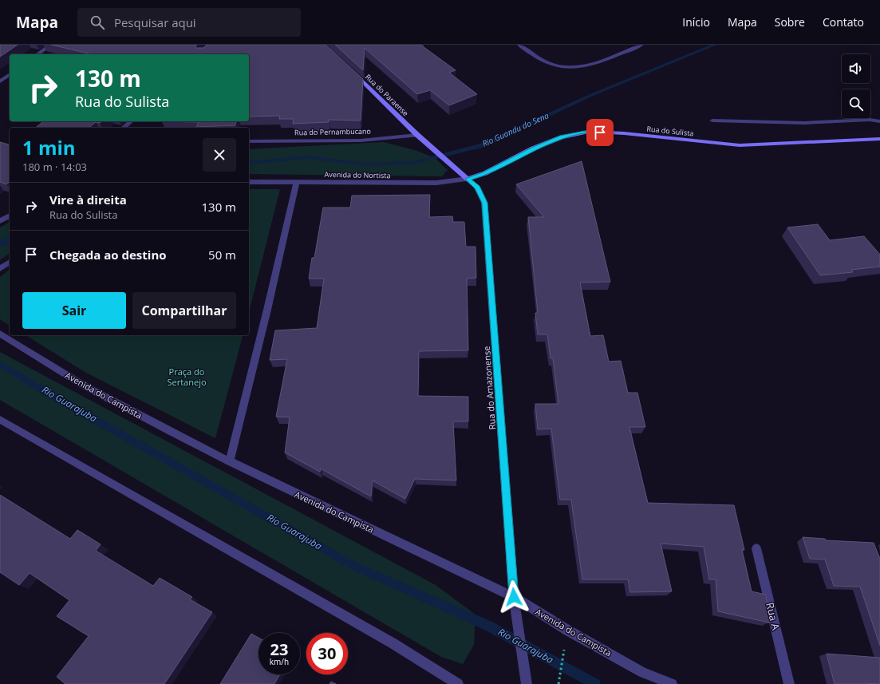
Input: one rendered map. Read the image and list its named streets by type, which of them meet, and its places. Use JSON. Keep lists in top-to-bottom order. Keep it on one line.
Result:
{"streets":{"street":["Rua do Paraense","Rua do Sulista","Rua do Pernambucano","Avenida do Nortista","Rua do Amazonense","Avenida do Campista","Rua A"]},"crossings":[["Rua do Paraense","Rua do Pernambucano"],["Rua do Paraense","Rua do Amazonense"],["Rua do Sulista","Avenida do Nortista"],["Rua do Sulista","Rua do Amazonense"],["Avenida do Nortista","Rua do Amazonense"],["Rua do Amazonense","Avenida do Campista"]],"water":["Rio Guandu do Sena","Rio Guarajuba"],"parks":["Praça do Sertanejo"],"page":{"header":"Mapa","search":"Pesquisar aqui","nav":["Início","Mapa","Sobre","Contato"],"turn":["130 m","Rua do Sulista"],"heading":["1 min","180 m · 14:03"],"list":[{"name":"Vire à direita","note":"Rua do Sulista","value":"130 m"},{"name":"Chegada ao destino","value":"50 m"}],"buttons":["Sair","Compartilhar"],"speed":"23 km/h","limit":"30"}}
